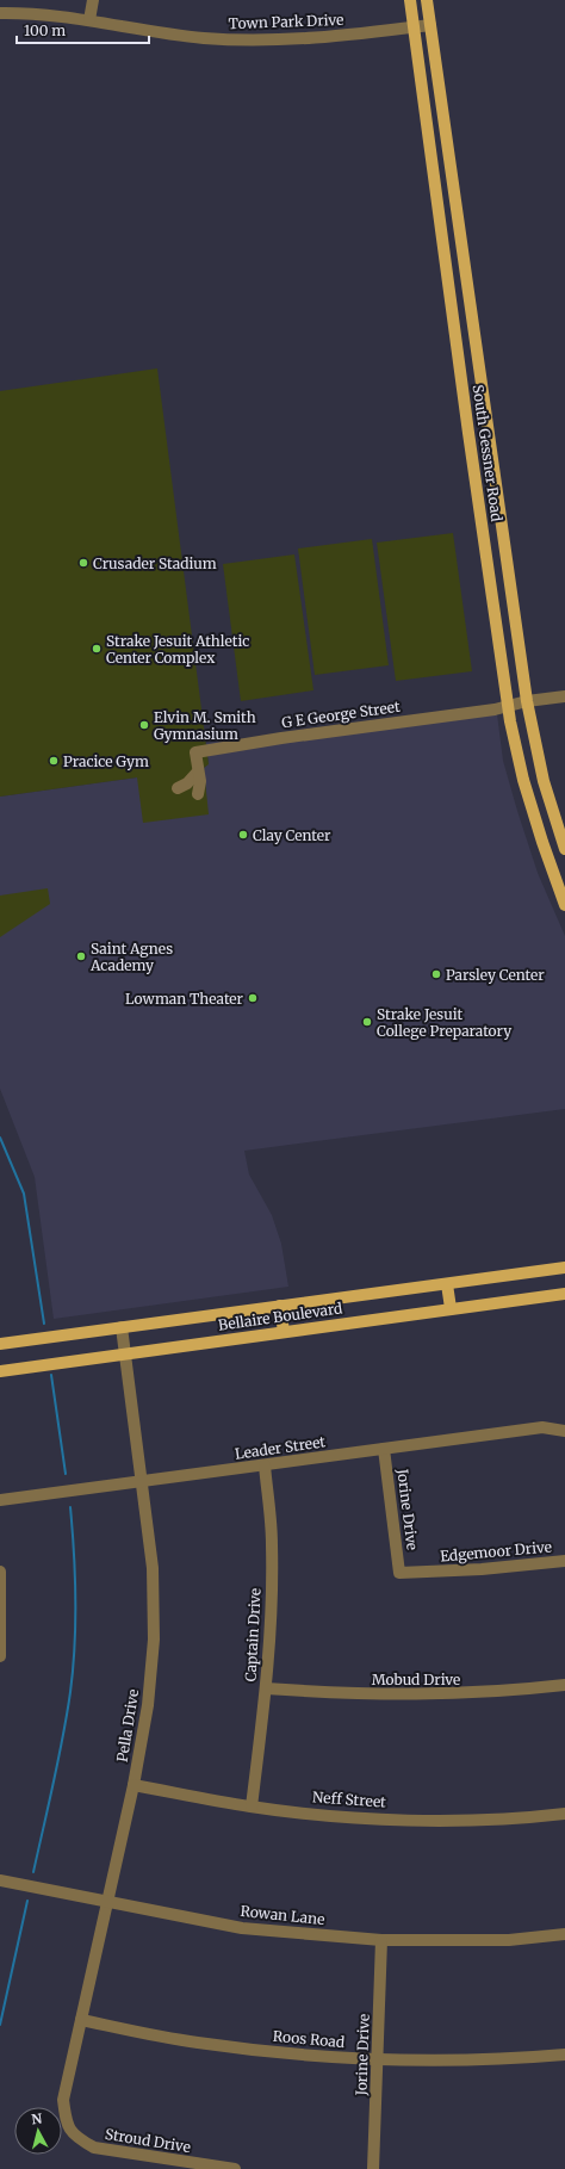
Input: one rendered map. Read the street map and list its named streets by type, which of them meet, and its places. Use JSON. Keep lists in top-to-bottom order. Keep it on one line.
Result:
{"streets":{"main road":["South Gessner Road","Bellaire Boulevard"],"street":["Town Park Drive","G E George Street","Leader Street","Jorine Drive","Edgemoor Drive","Captain Drive","Mobud Drive","Pella Drive","Neff Street","Rowan Lane","Roos Road","Stroud Drive"]},"crossings":[["Town Park Drive","South Gessner Road"],["South Gessner Road","G E George Street"],["Bellaire Boulevard","Pella Drive"],["Leader Street","Jorine Drive"],["Leader Street","Captain Drive"],["Leader Street","Pella Drive"],["Jorine Drive","Edgemoor Drive"],["Jorine Drive","Rowan Lane"],["Jorine Drive","Roos Road"],["Captain Drive","Mobud Drive"],["Captain Drive","Neff Street"],["Pella Drive","Neff Street"],["Pella Drive","Rowan Lane"],["Pella Drive","Roos Road"],["Pella Drive","Stroud Drive"]],"places":["Crusader Stadium","Strake Jesuit Athletic Center Complex","Elvin M. Smith Gymnasium","Pracice Gym","Clay Center","Saint Agnes Academy","Parsley Center","Lowman Theater","Strake Jesuit College Preparatory"],"scale_bar":"100 m","north":"top"}
